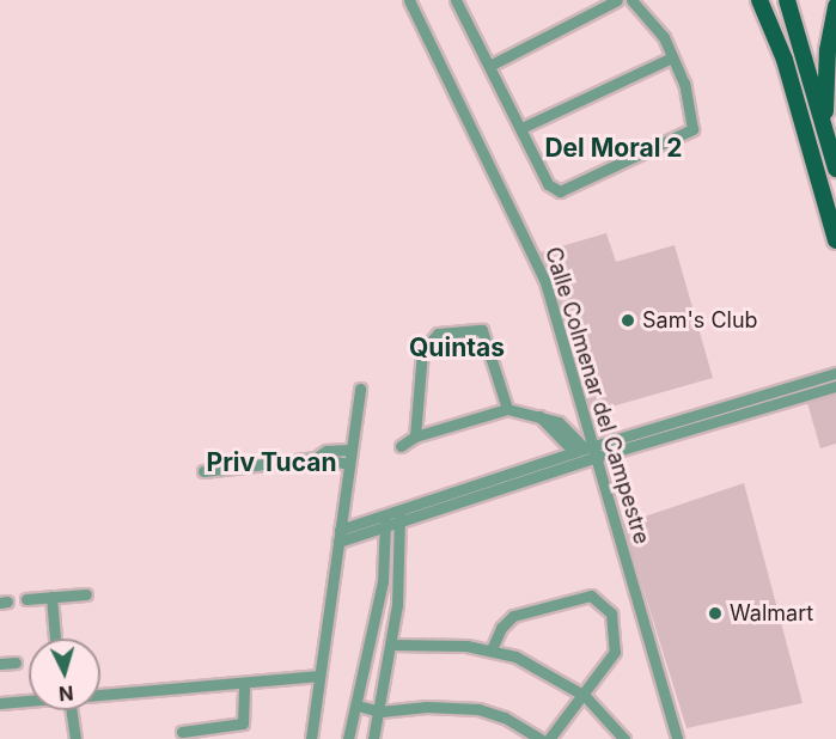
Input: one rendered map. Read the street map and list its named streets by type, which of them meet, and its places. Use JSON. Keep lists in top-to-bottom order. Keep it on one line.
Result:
{"streets":{"street":["Calle Colmenar del Campestre"]},"districts":["Del Moral 2","Quintas","Priv Tucan"],"places":["Sam's Club","Walmart"],"north":"bottom"}
